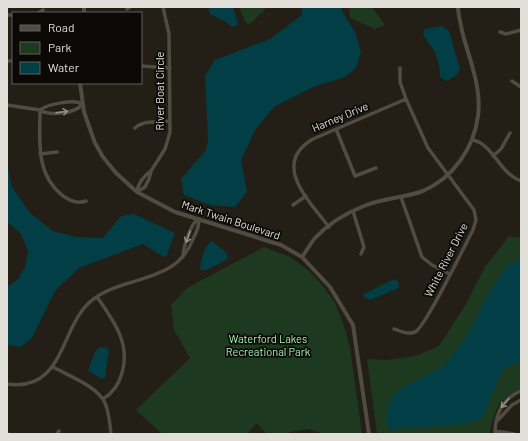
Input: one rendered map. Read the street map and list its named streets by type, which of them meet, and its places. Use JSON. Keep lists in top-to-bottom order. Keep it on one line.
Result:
{"streets":{"street":["River Boat Circle","Harney Drive","Mark Twain Boulevard","White River Drive"]},"crossings":[["River Boat Circle","Mark Twain Boulevard"],["Harney Drive","White River Drive"]],"parks":["Waterford Lakes Recreational Park"],"legend":["Road","Park","Water"]}
